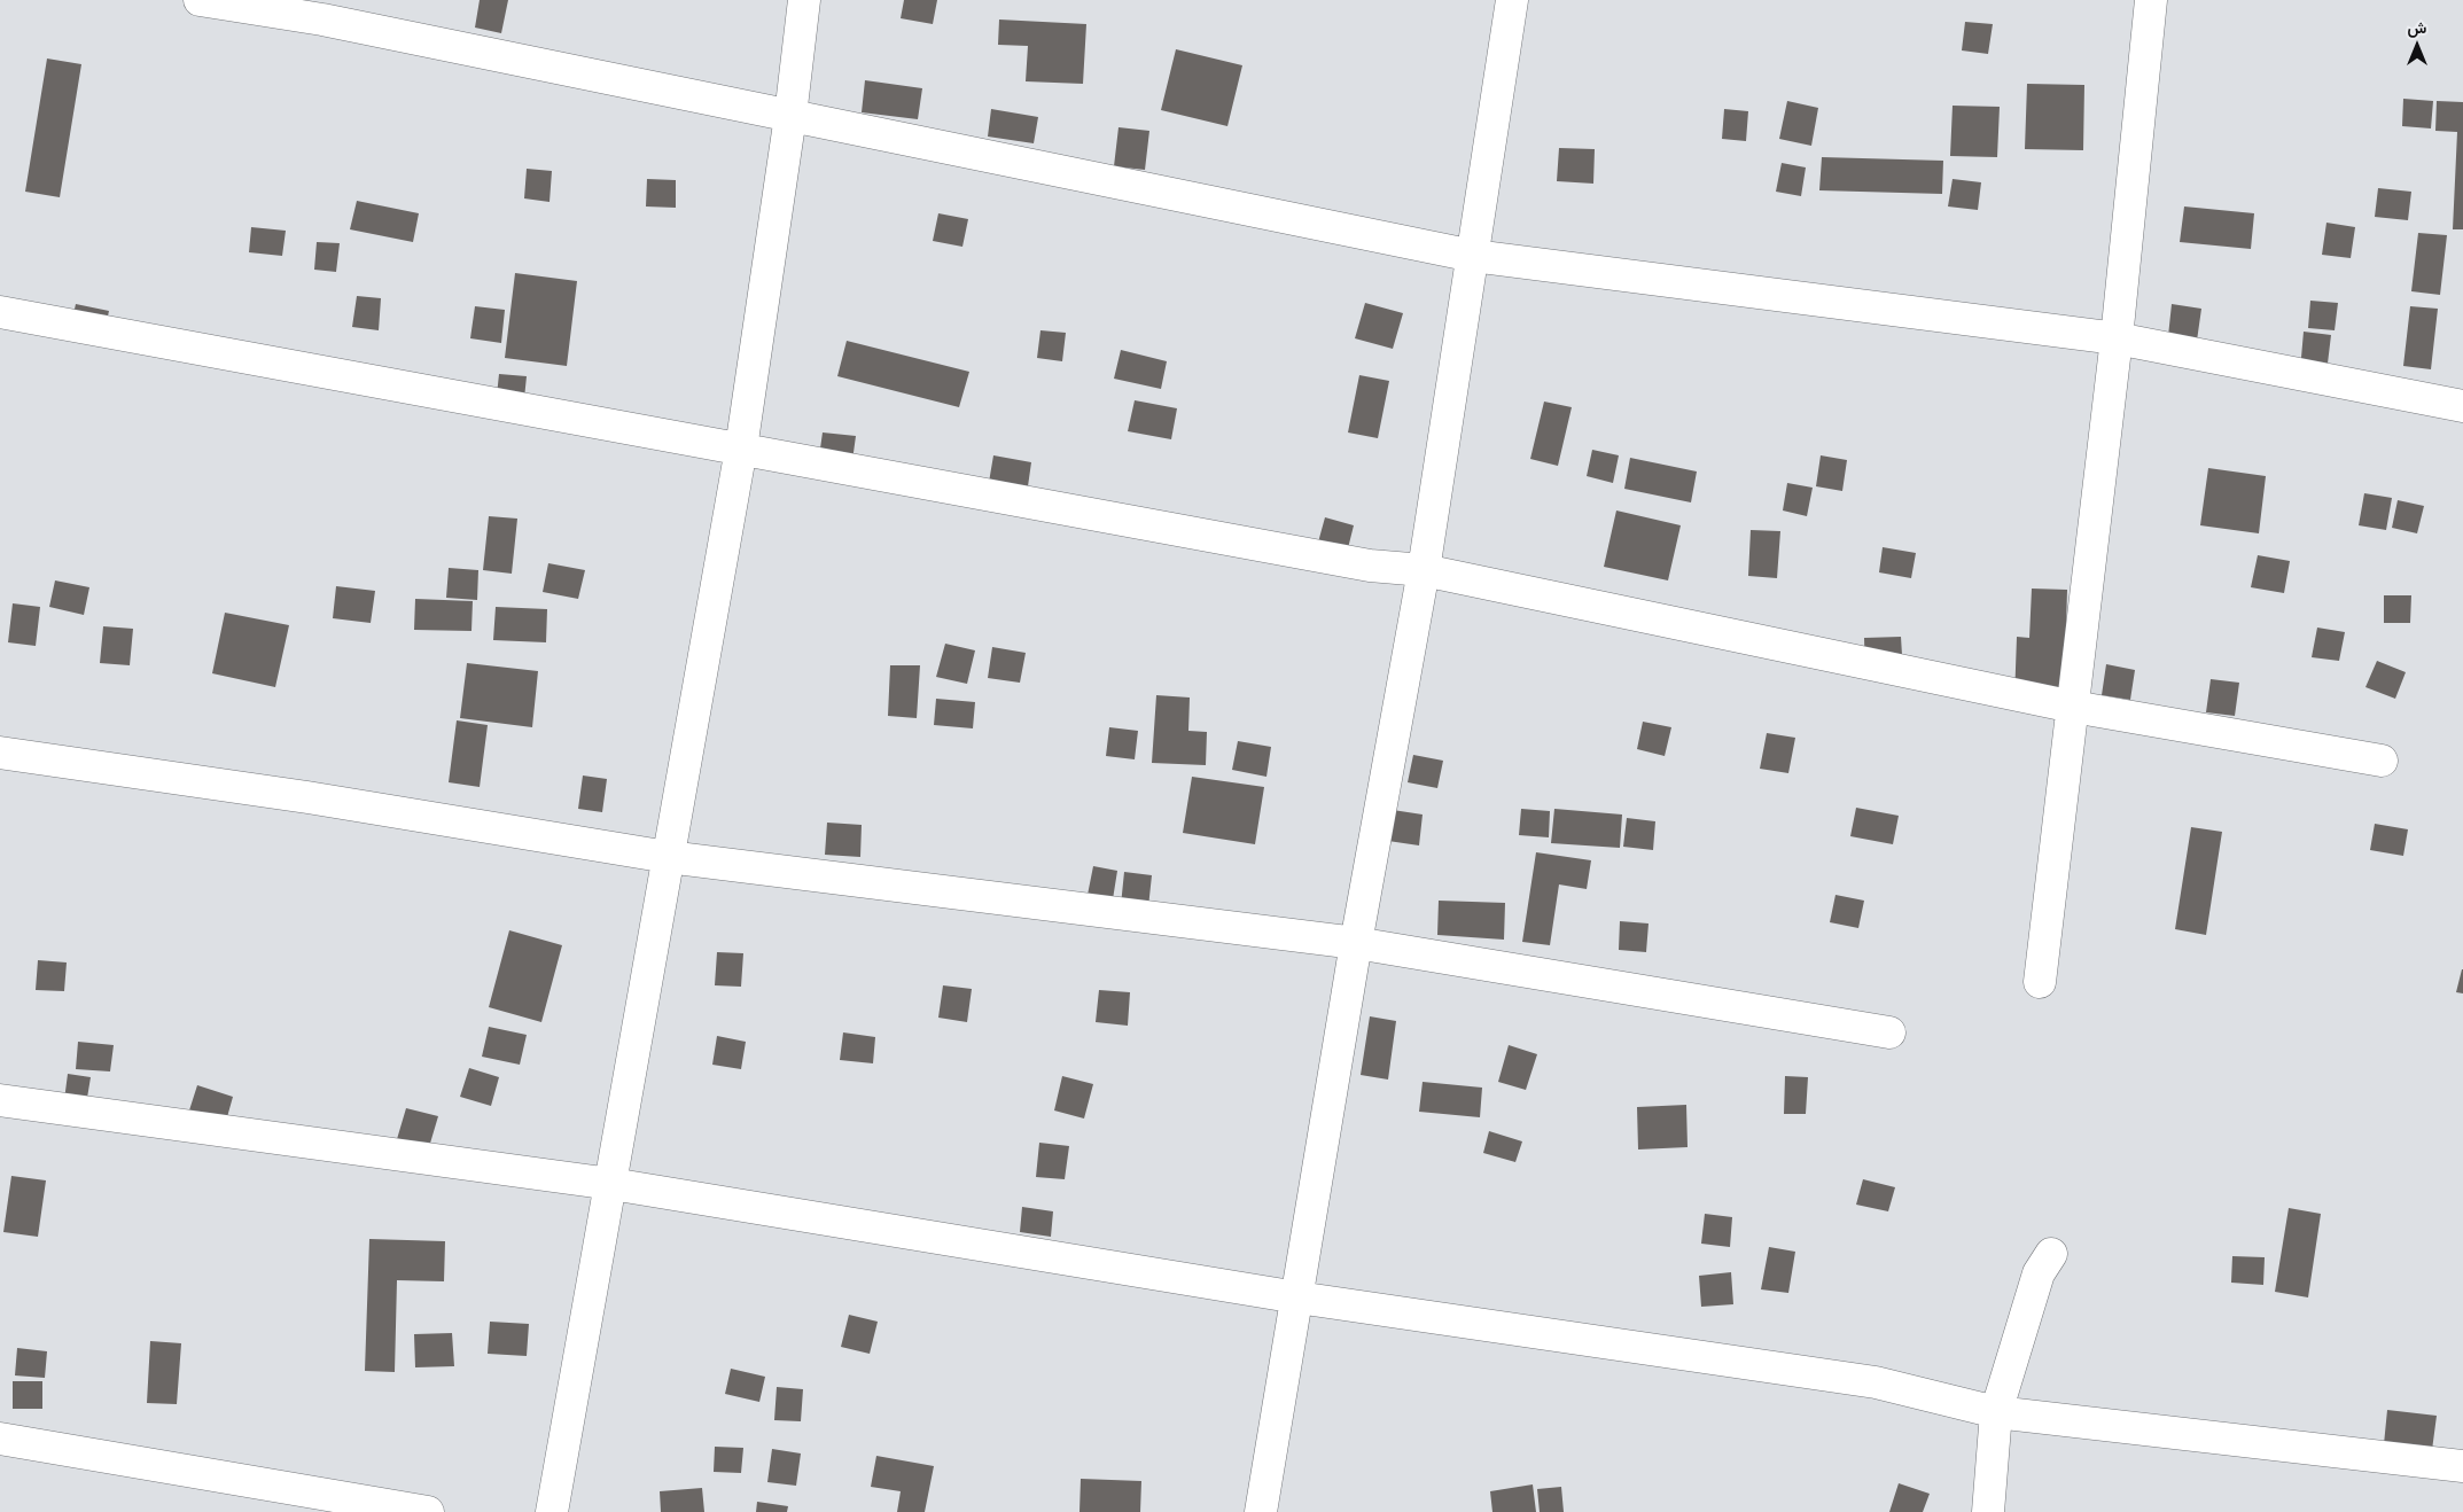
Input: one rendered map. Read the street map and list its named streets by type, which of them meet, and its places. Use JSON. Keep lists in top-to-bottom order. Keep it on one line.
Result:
{"north":"top"}
